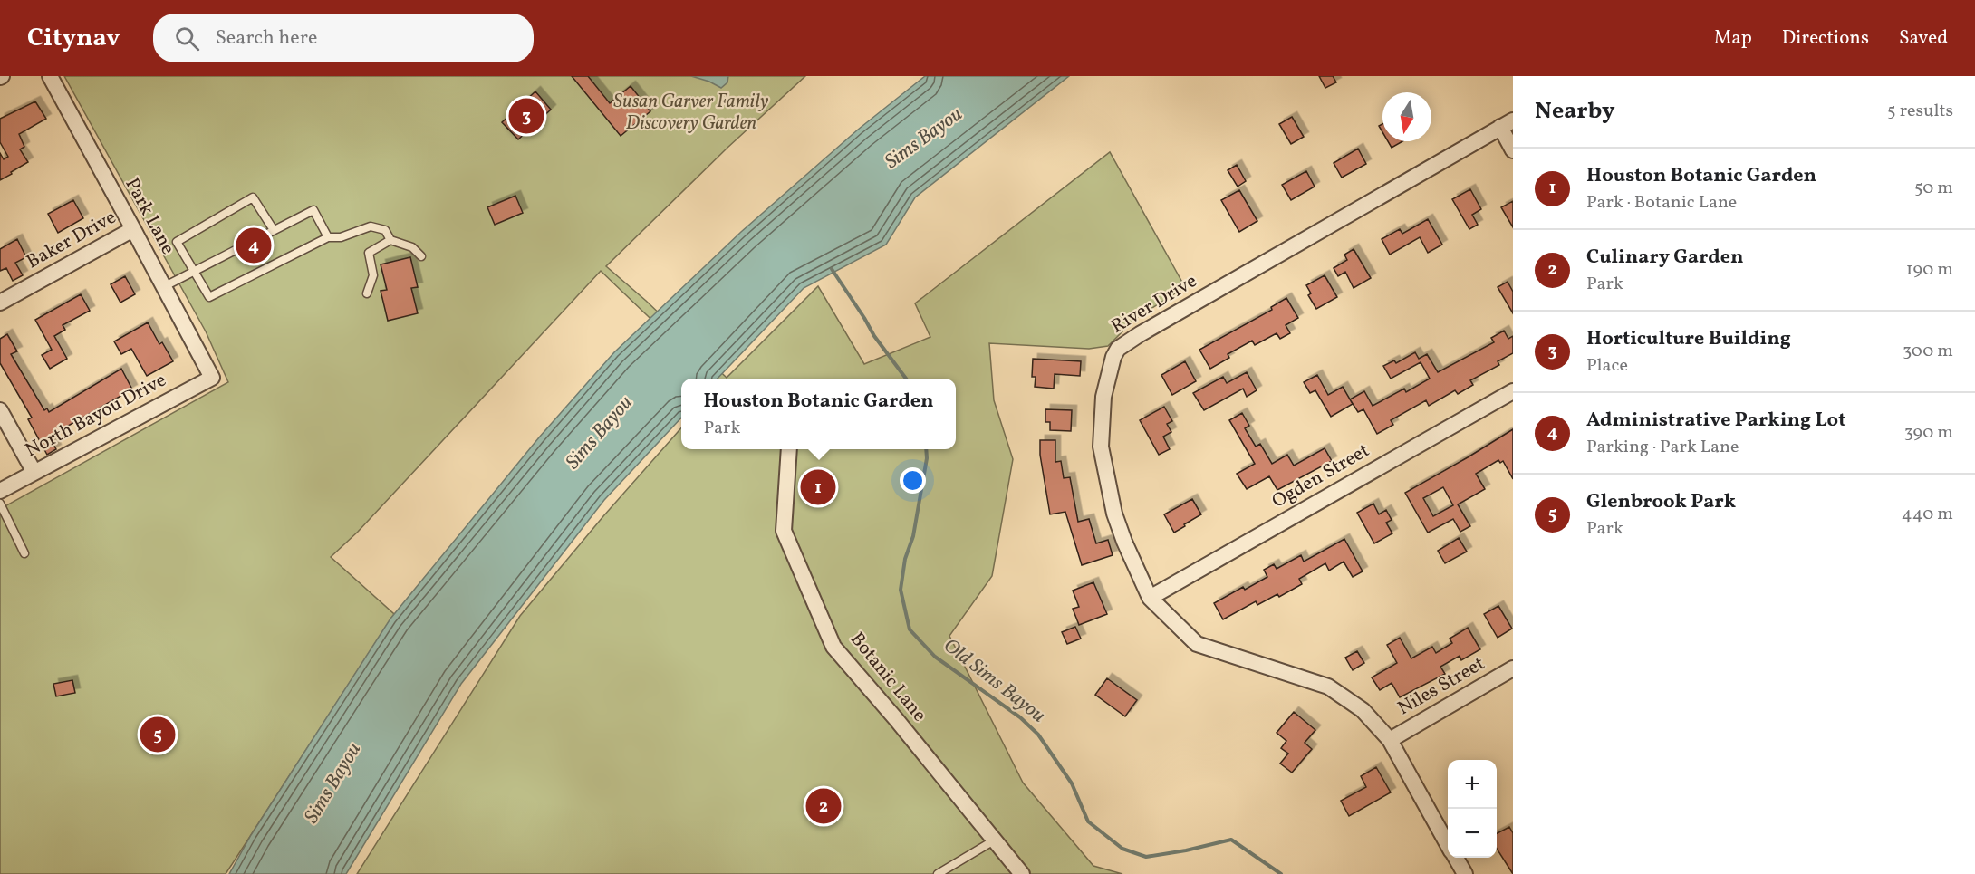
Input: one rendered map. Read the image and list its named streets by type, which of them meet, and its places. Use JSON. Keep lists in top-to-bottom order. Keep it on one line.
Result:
{"streets":{"street":["Park Lane","Baker Drive","River Drive","North Bayou Drive","Ogden Street","Botanic Lane","Niles Street"]},"crossings":[["Park Lane","Baker Drive"],["Park Lane","North Bayou Drive"],["River Drive","Ogden Street"],["River Drive","Niles Street"]],"water":["Sims Bayou","Old Sims Bayou"],"parks":["Susan Garver Family Discovery Garden"],"north":"bottom","page":{"header":"Citynav","search":"Search here","nav":["Map","Directions","Saved"],"heading":["Nearby","5 results"],"pins":["3","4","1","5","2"],"list":[{"mark":"1","name":"Houston Botanic Garden","note":"Park · Botanic Lane","value":"50 m"},{"mark":"2","name":"Culinary Garden","note":"Park","value":"190 m"},{"mark":"3","name":"Horticulture Building","note":"Place","value":"300 m"},{"mark":"4","name":"Administrative Parking Lot","note":"Parking · Park Lane","value":"390 m"},{"mark":"5","name":"Glenbrook Park","note":"Park","value":"440 m"}],"popup":["Houston Botanic Garden","Park"],"map_buttons":["+","−"]}}
